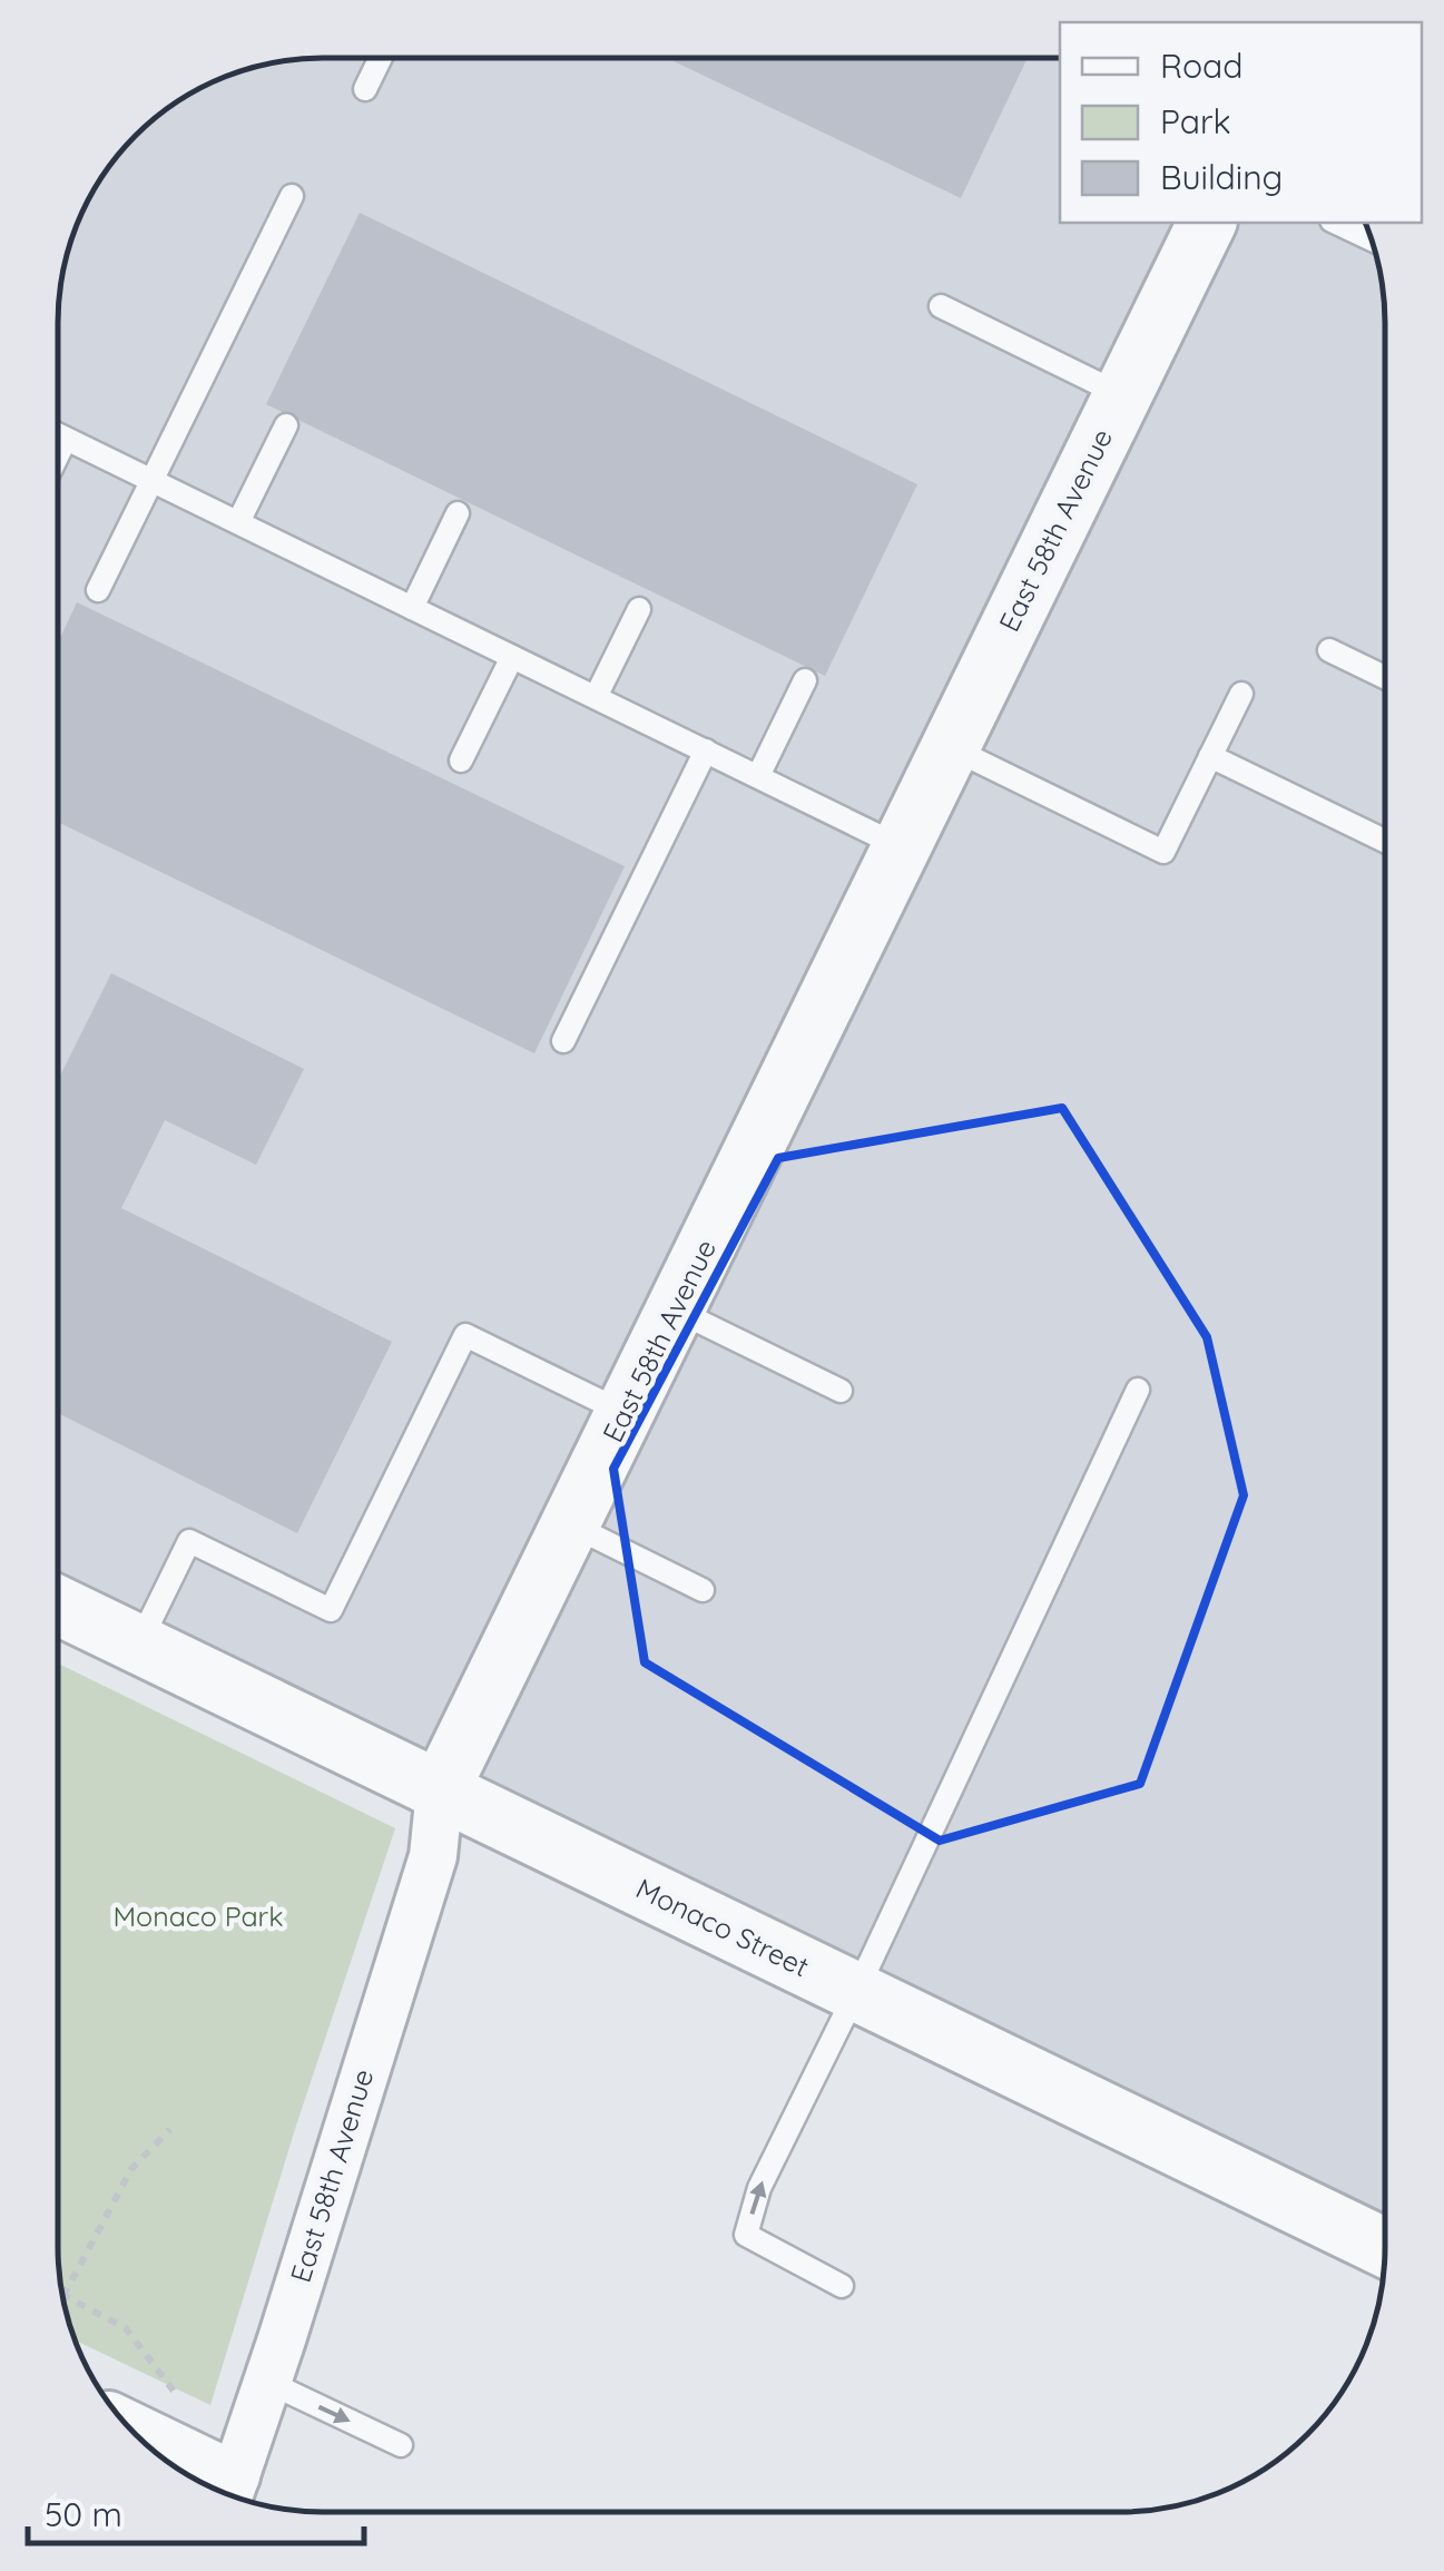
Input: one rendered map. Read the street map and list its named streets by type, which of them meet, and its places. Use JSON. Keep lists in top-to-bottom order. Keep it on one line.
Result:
{"streets":{"street":["East 58th Avenue","Monaco Street"]},"crossings":[["East 58th Avenue","Monaco Street"]],"parks":["Monaco Park"],"legend":["Road","Park","Building"],"scale_bar":"50 m"}
